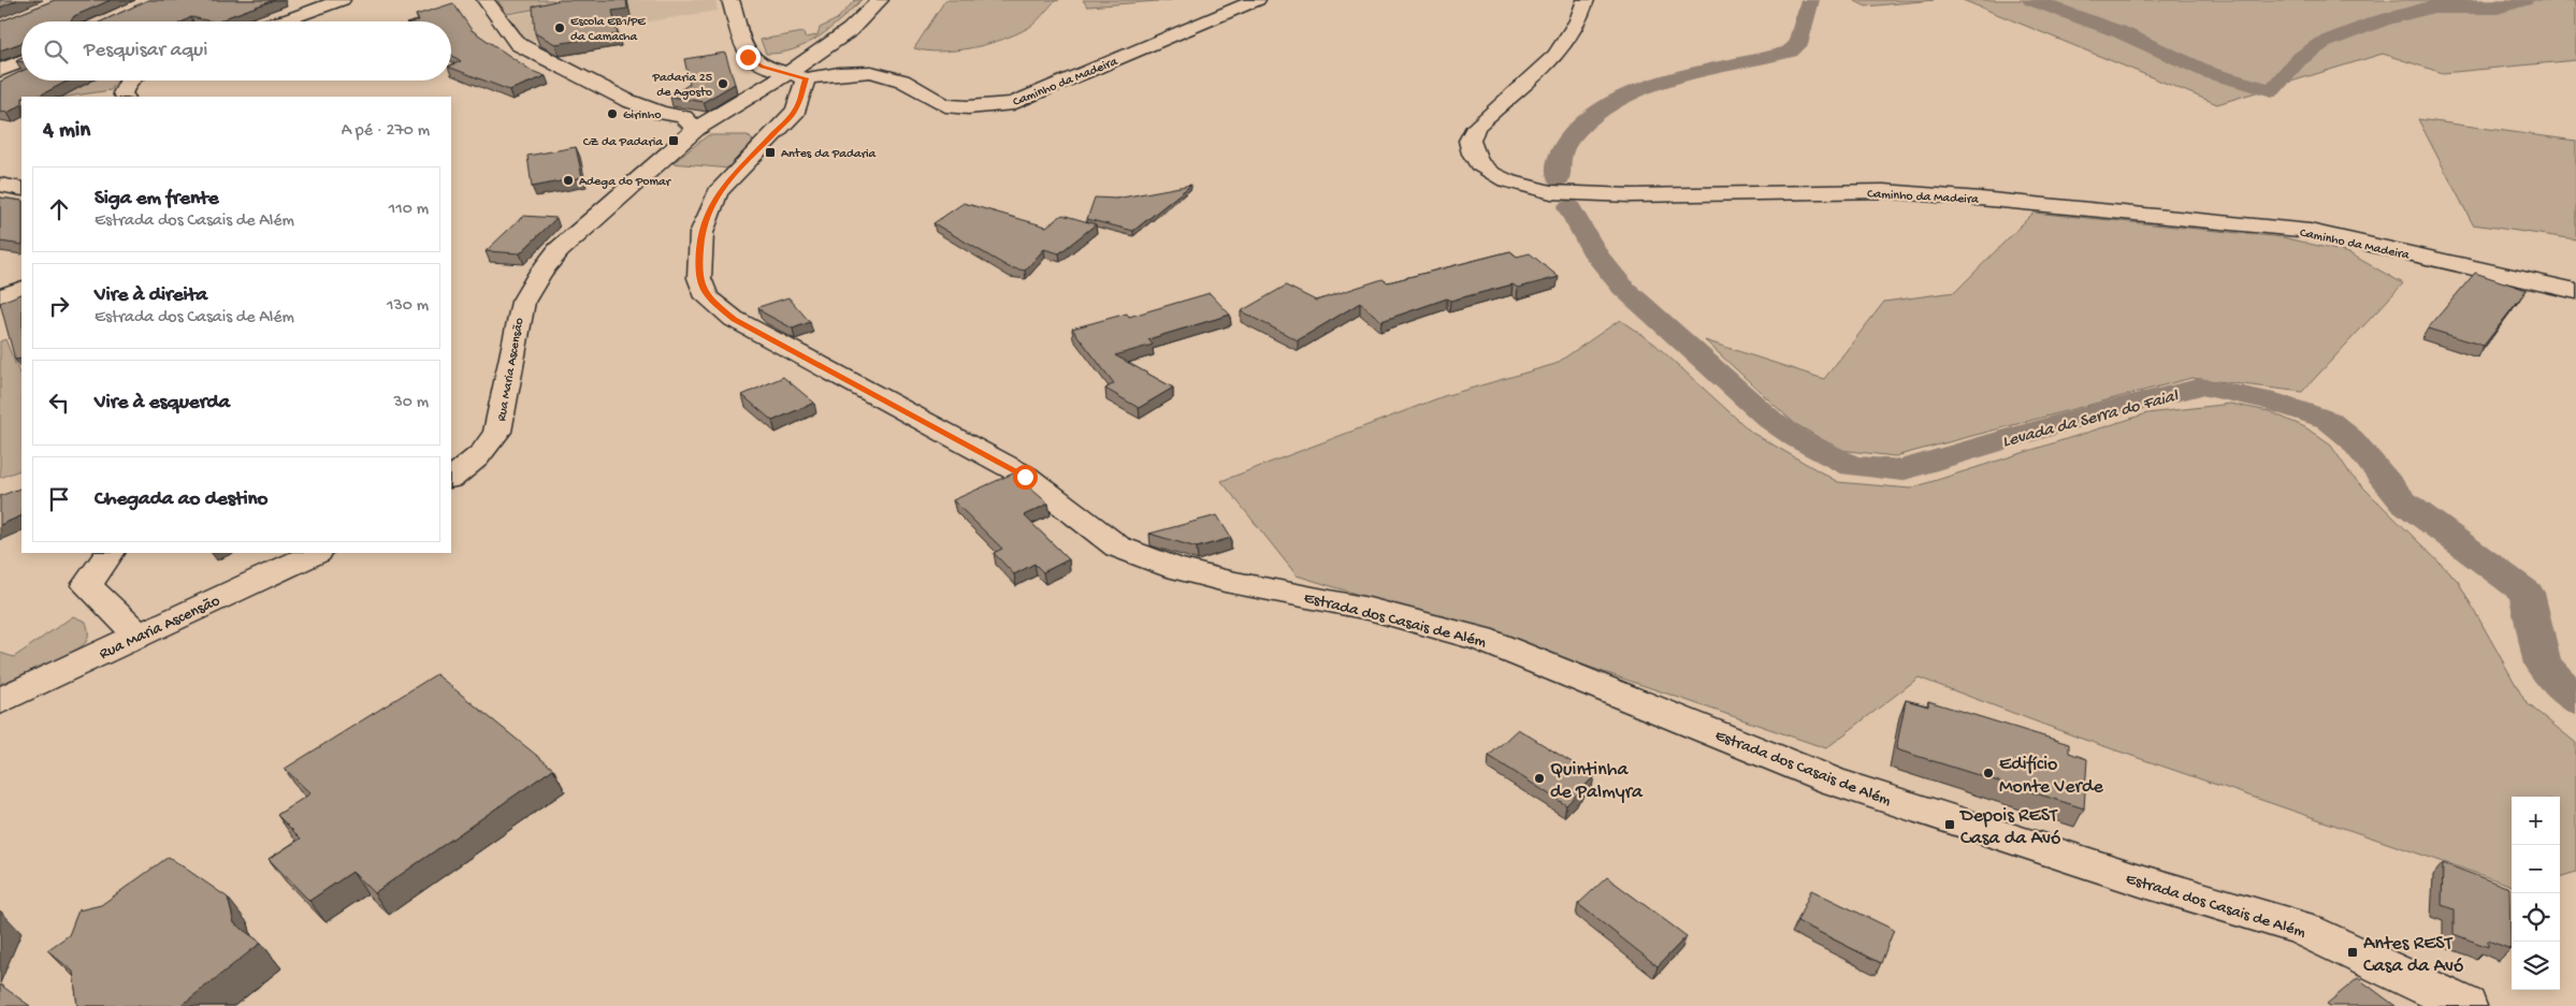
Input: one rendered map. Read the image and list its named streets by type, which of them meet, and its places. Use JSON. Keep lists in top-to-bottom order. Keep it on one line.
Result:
{"streets":{"street":["Caminho da Madeira","Rua Maria Ascensão","Estrada dos Casais de Além"]},"crossings":[["Caminho da Madeira","Rua Maria Ascensão"],["Caminho da Madeira","Estrada dos Casais de Além"],["Rua Maria Ascensão","Estrada dos Casais de Além"]],"water":["Levada da Serra do Faial"],"places":{"other":["Escola EB1/PE da Camacha","Padaria 25 de Agosto","Girinho","Adega do Pomar","Edifício Monte Verde","Quintinha de Palmyra"],"transit":["CZ da Padaria","Antes da Padaria","Depois REST Casa da Avó","Antes REST Casa da Avó"]},"page":{"search":"Pesquisar aqui","heading":["4 min","A pé · 270 m"],"list":[["Siga em frente","Estrada dos Casais de Além","110 m"],["Vire à direita","Estrada dos Casais de Além","130 m"],["Vire à esquerda","30 m"],"Chegada ao destino"],"map_buttons":["+","−"]}}
